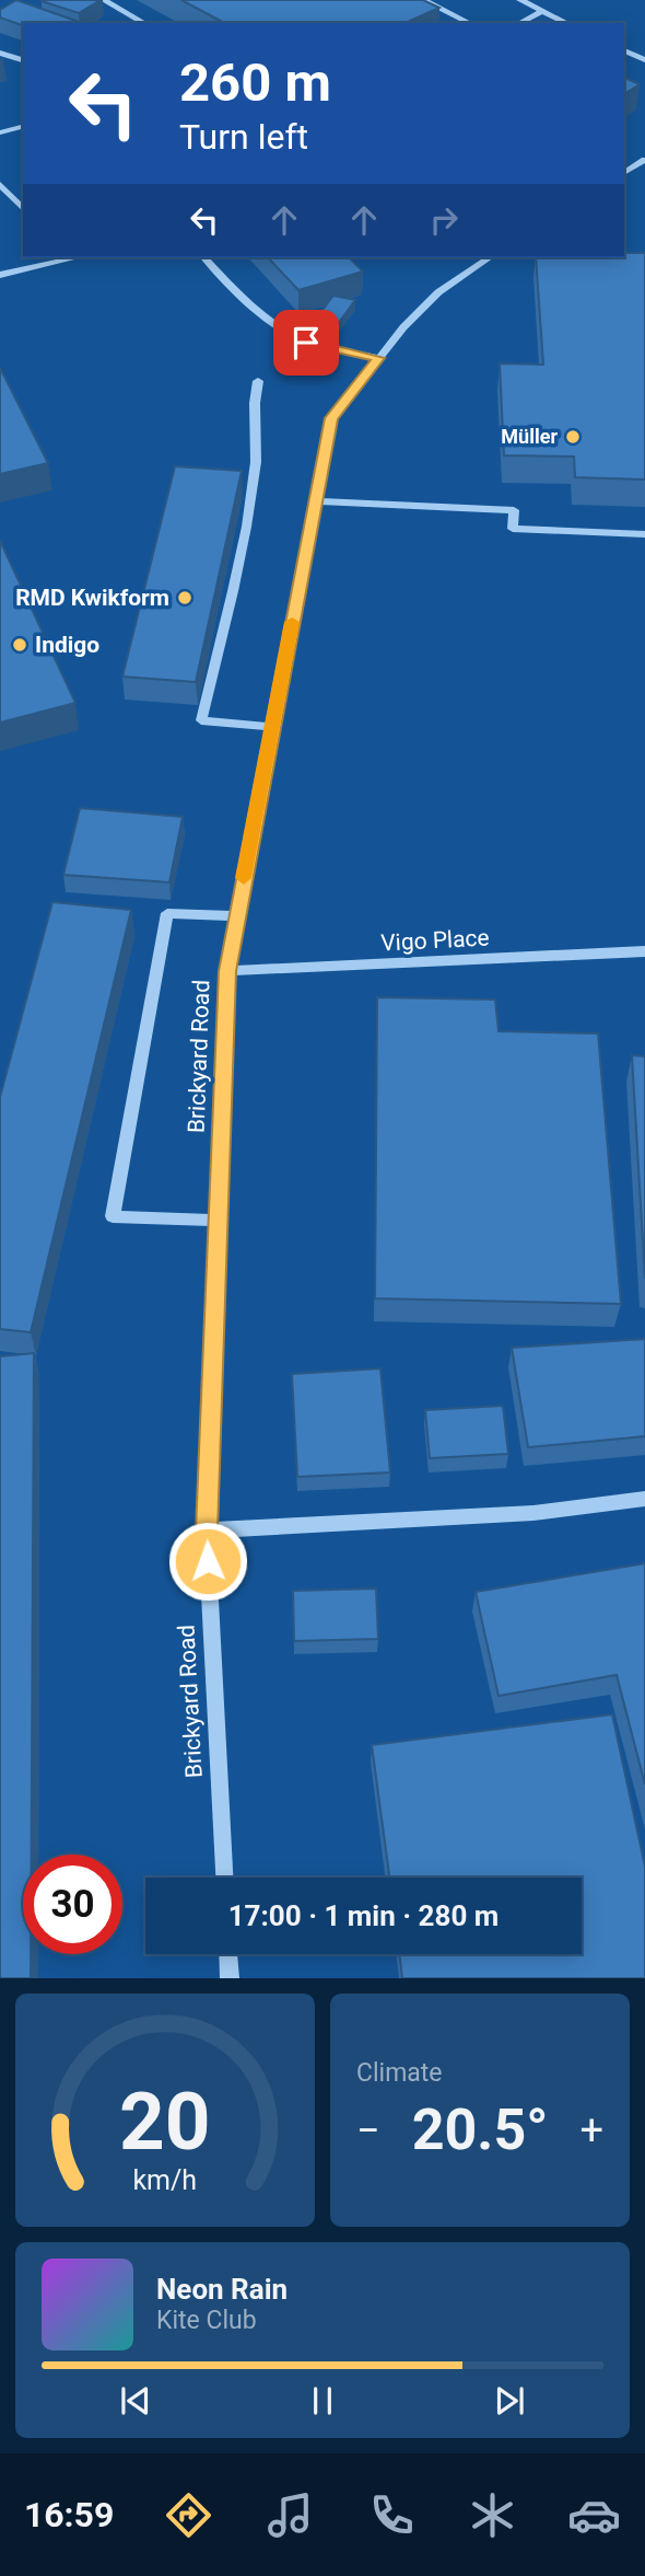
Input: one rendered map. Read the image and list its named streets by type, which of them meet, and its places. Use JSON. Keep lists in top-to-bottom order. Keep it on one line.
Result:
{"streets":{"street":["Vigo Place","Brickyard Road"]},"crossings":[["Vigo Place","Brickyard Road"]],"places":["Müller","RMD Kwikform","Indigo"],"page":{"turn":["260 m","Turn left"],"limit":"30","trip":"17:00 · 1 min · 280 m","tile":"Climate","heat":["−","20.5°","+"],"song":["Neon Rain","Kite Club"],"tabs":"16:59","gauge":["20","km/h"]}}
